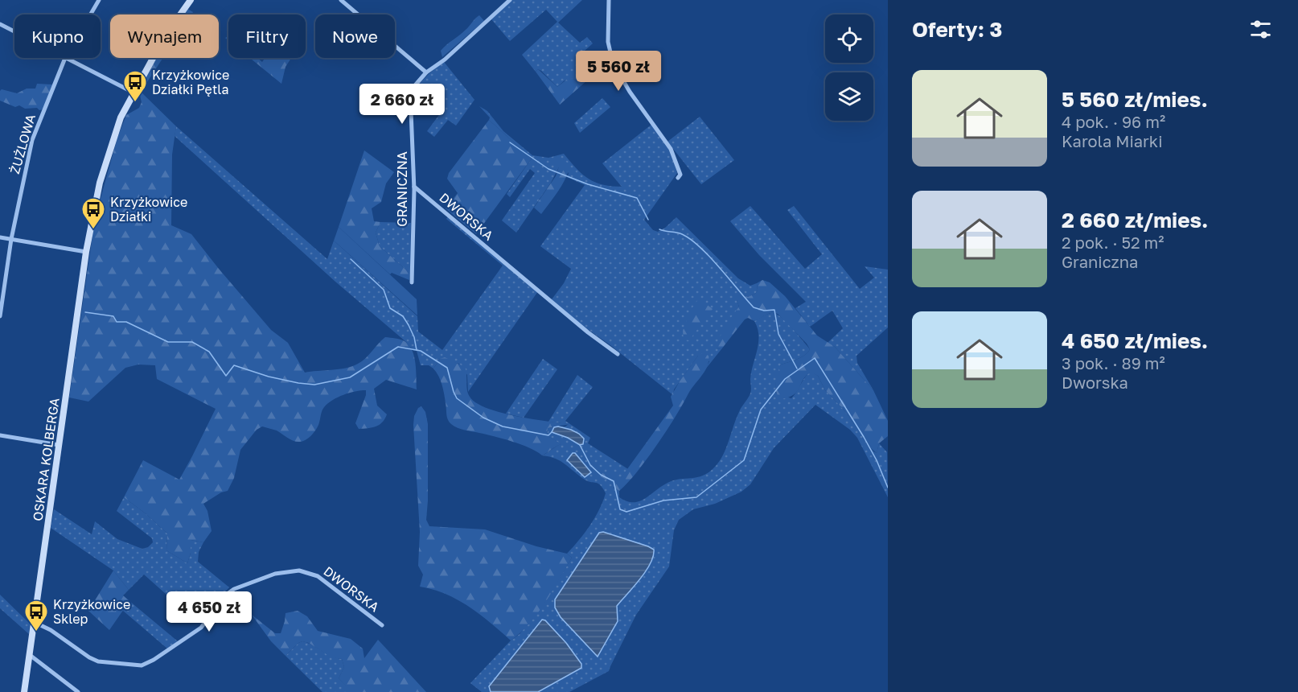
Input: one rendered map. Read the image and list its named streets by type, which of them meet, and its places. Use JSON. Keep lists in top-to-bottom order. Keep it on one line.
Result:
{"streets":{"main road":["OSKARA KOLBERGA"],"street":["ŻUŻLOWA","GRANICZNA","DWORSKA"]},"crossings":[["GRANICZNA","DWORSKA"],["DWORSKA","OSKARA KOLBERGA"]],"places":{"bus stop":["Krzyżkowice Działki Pętla","Krzyżkowice Działki","Krzyżkowice Sklep"]},"page":{"heading":"Oferty: 3","chip":["Kupno","Wynajem","Filtry","Nowe"],"price":["5 560 zł","2 660 zł","4 650 zł"],"list":[{"name":"5 560 zł/mies.","note":"4 pok. · 96 m² · Karola Miarki"},{"name":"2 660 zł/mies.","note":"2 pok. · 52 m² · Graniczna"},{"name":"4 650 zł/mies.","note":"3 pok. · 89 m² · Dworska"}]}}
